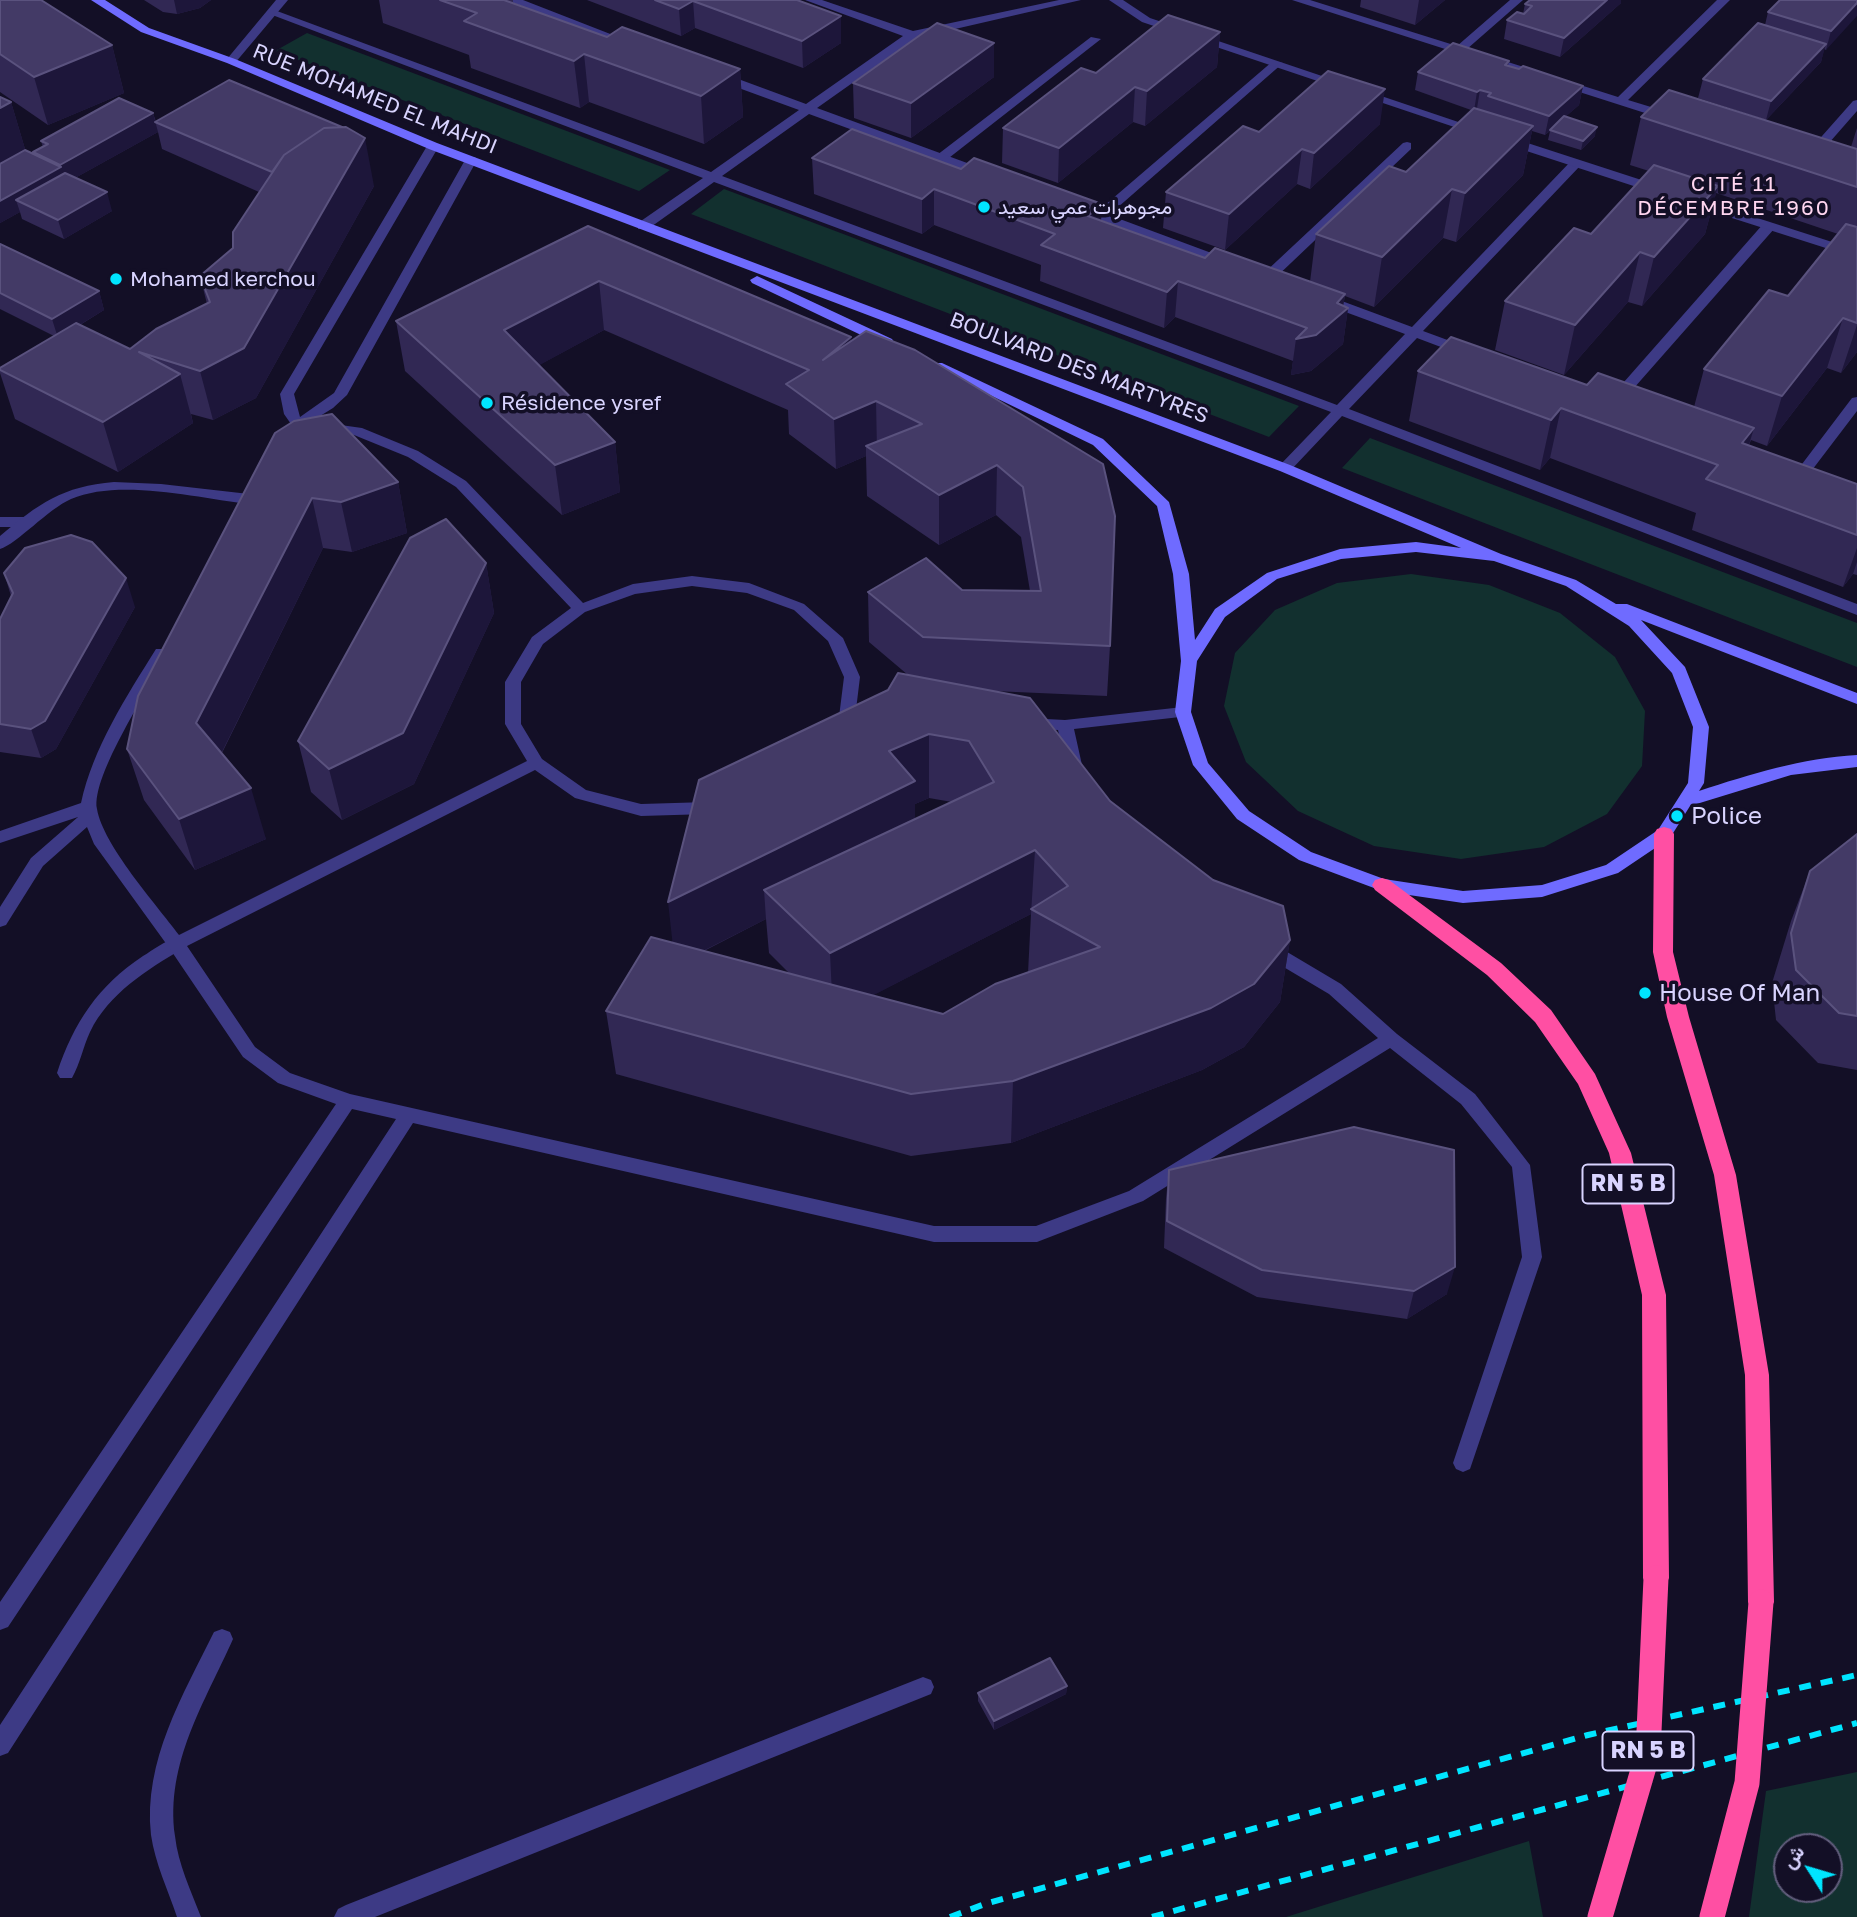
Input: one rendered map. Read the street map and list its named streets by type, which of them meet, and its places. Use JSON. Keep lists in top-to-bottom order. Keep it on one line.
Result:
{"streets":{"highway":["RN 5 B"],"main road":["RUE MOHAMED EL MAHDI","BOULVARD DES MARTYRES"]},"crossings":[["RUE MOHAMED EL MAHDI","BOULVARD DES MARTYRES"]],"districts":["CITÉ 11 DÉCEMBRE 1960"],"places":["مجوهرات عمي سعيد","Mohamed kerchou","Résidence ysref","Police","House Of Man"],"north":"top left"}
